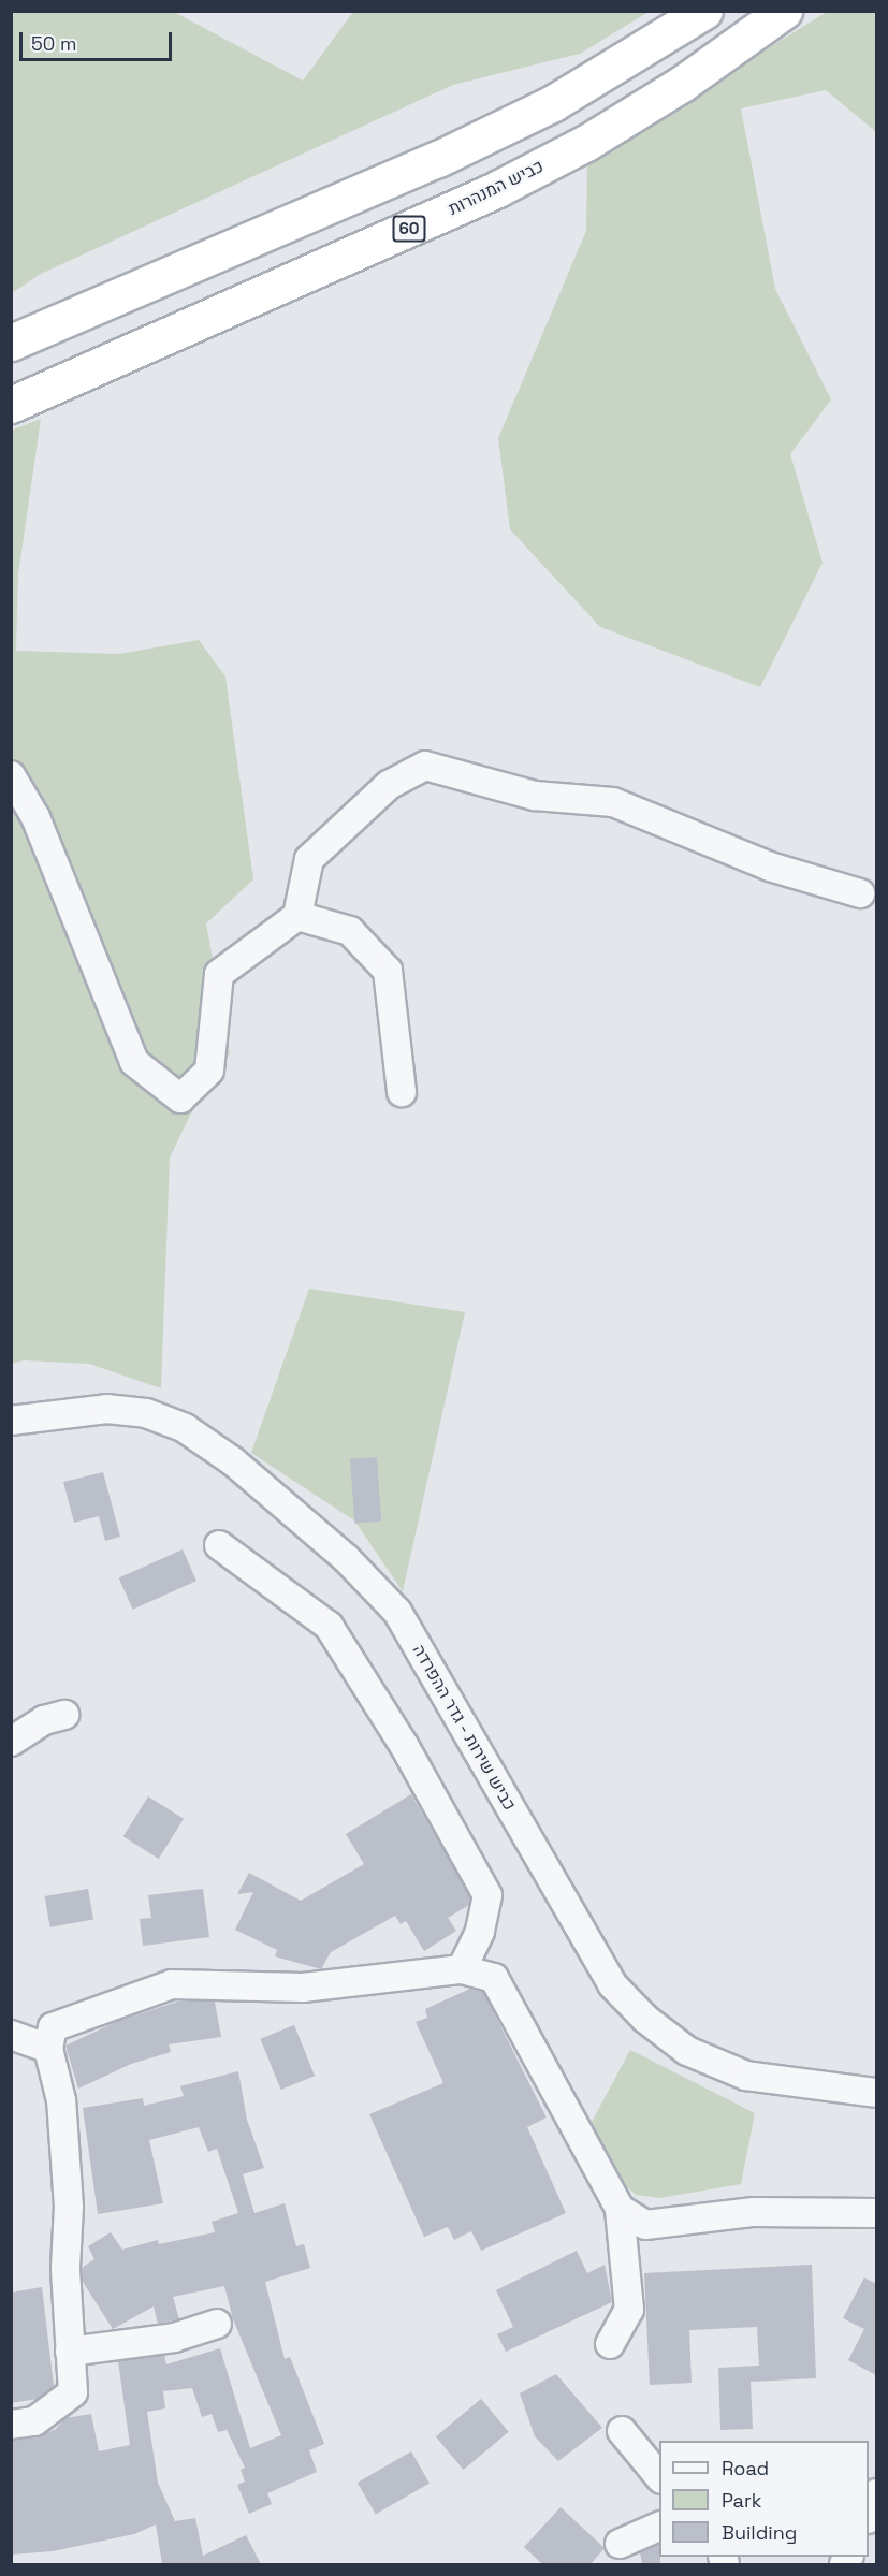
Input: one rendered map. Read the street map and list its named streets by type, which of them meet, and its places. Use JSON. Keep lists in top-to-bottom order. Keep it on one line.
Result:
{"streets":{"highway":["כביש המנהרות","60"],"street":["כביש שירות - גדר ההפרדה"]},"legend":["Road","Park","Building"],"scale_bar":"50 m"}
